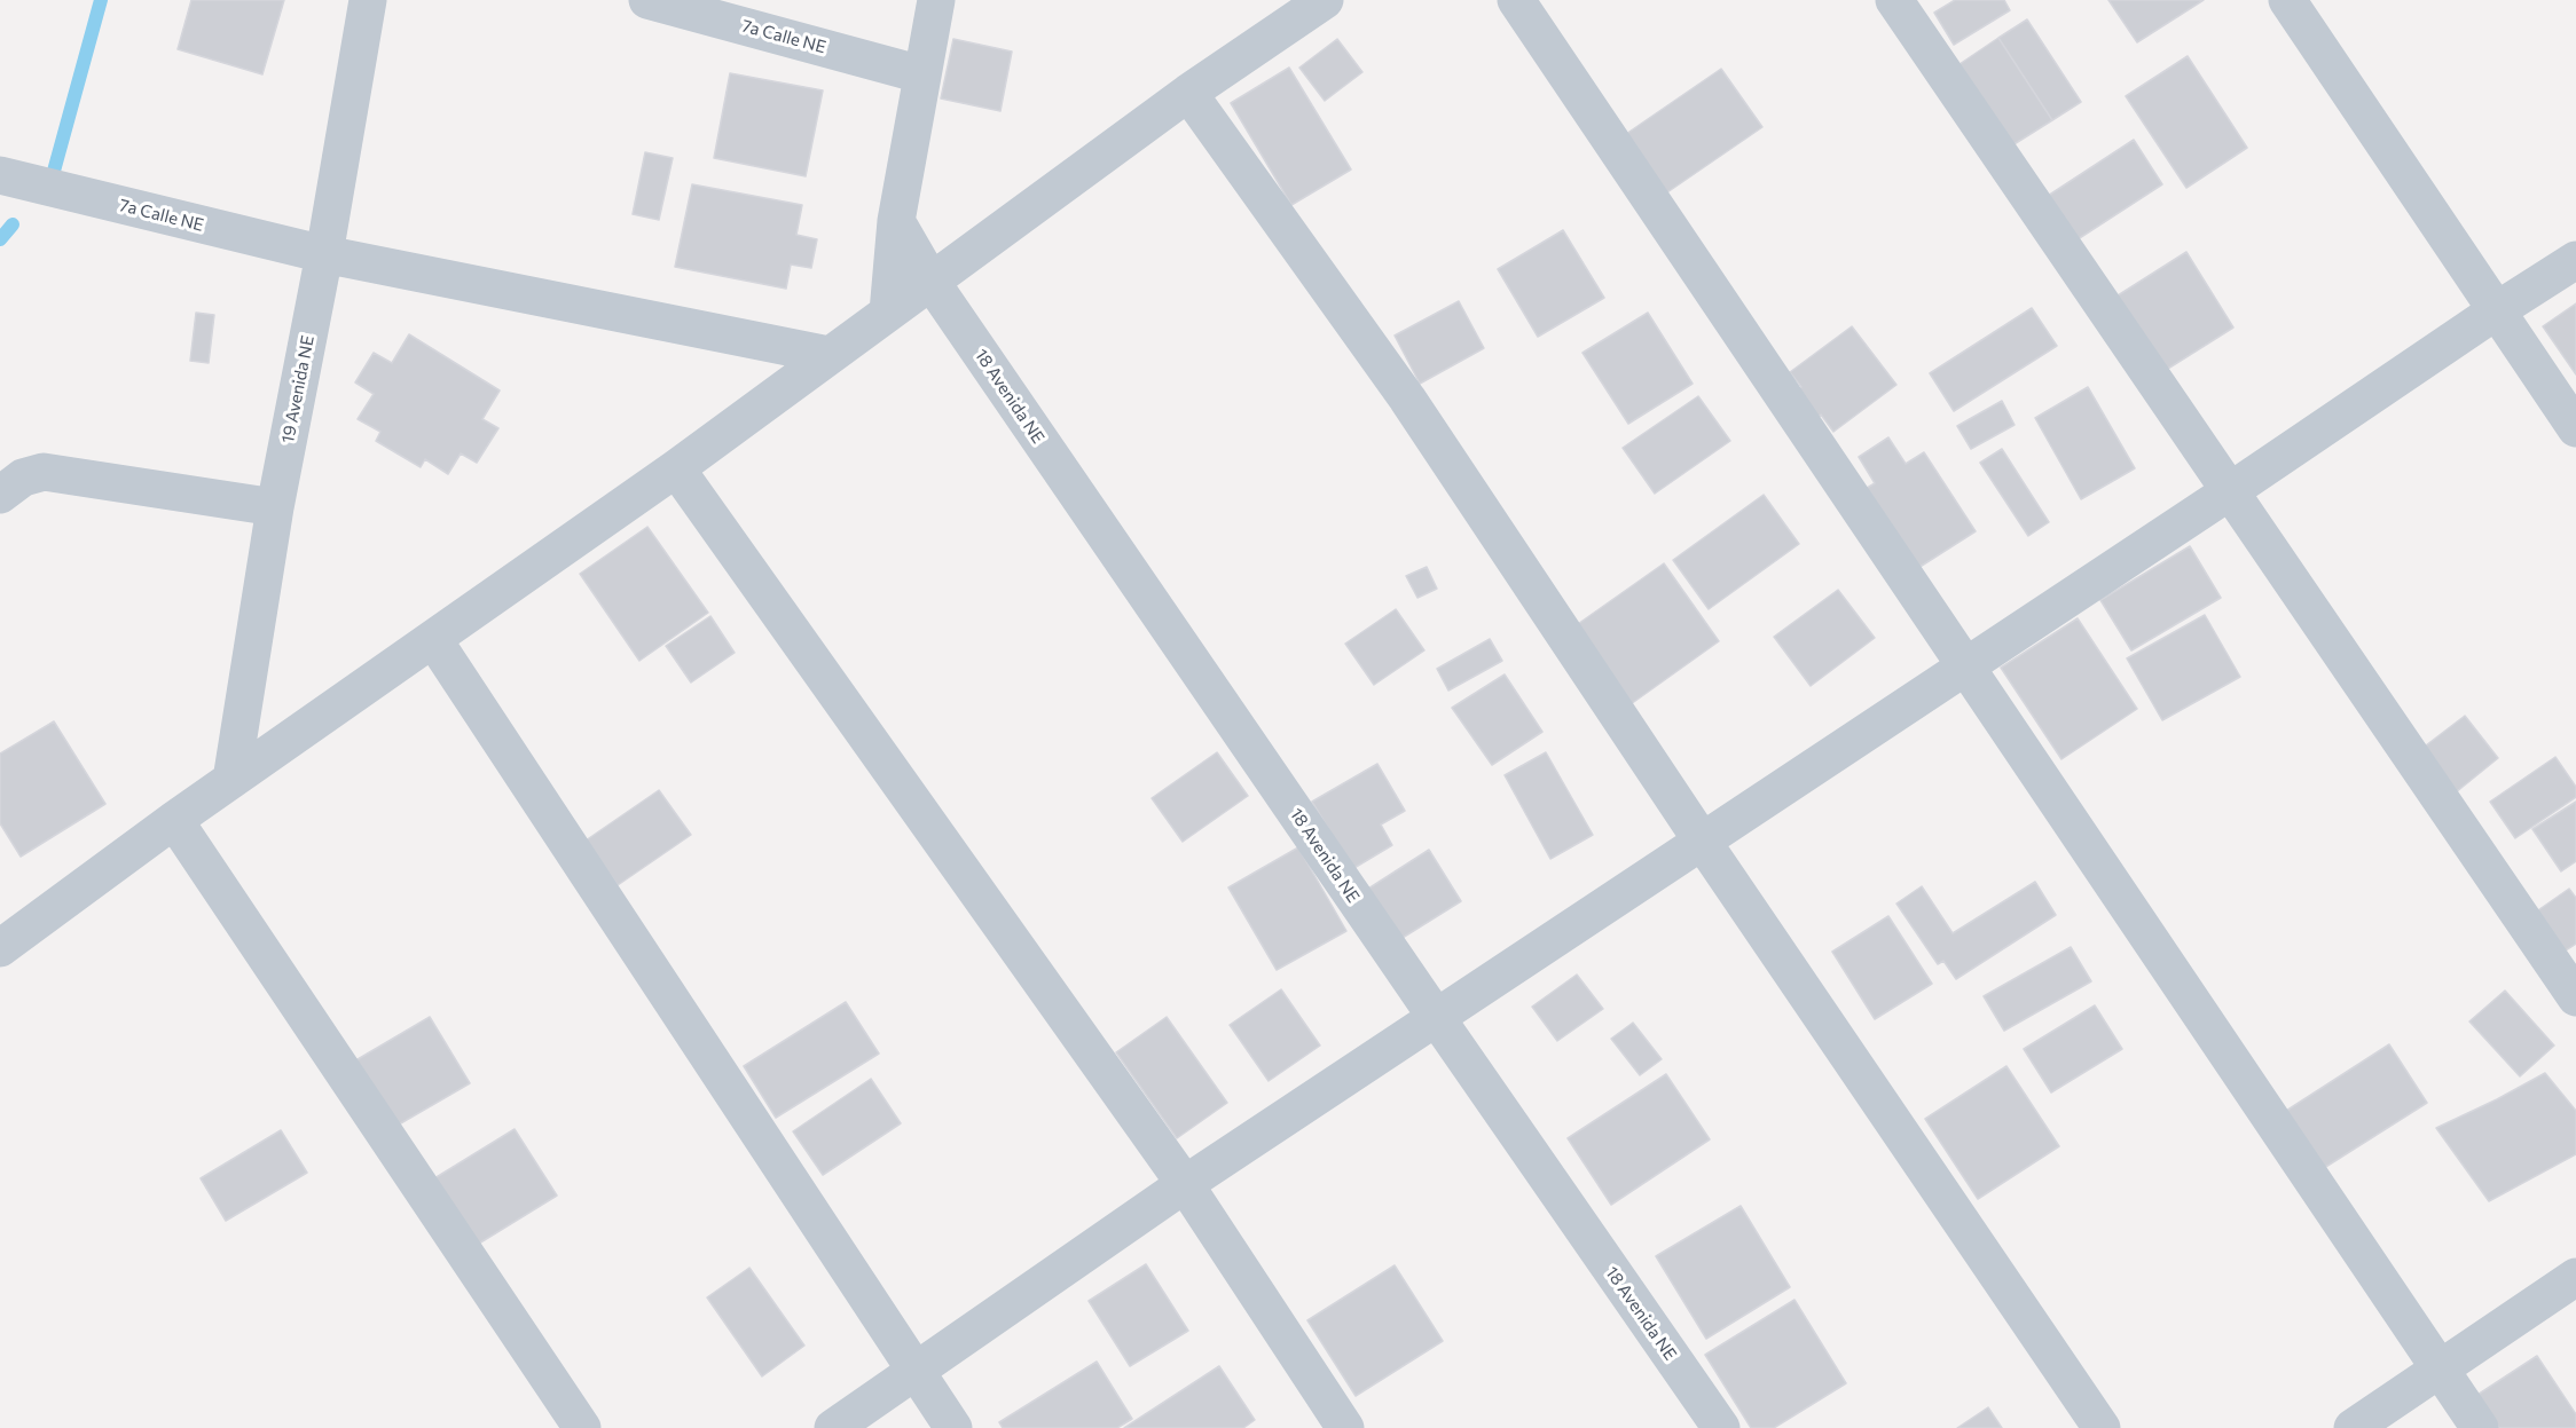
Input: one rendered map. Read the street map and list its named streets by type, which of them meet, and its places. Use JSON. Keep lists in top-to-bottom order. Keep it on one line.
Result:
{"streets":{"street":["7a Calle NE","19 Avenida NE","18 Avenida NE"]},"crossings":[["7a Calle NE","19 Avenida NE"]]}
